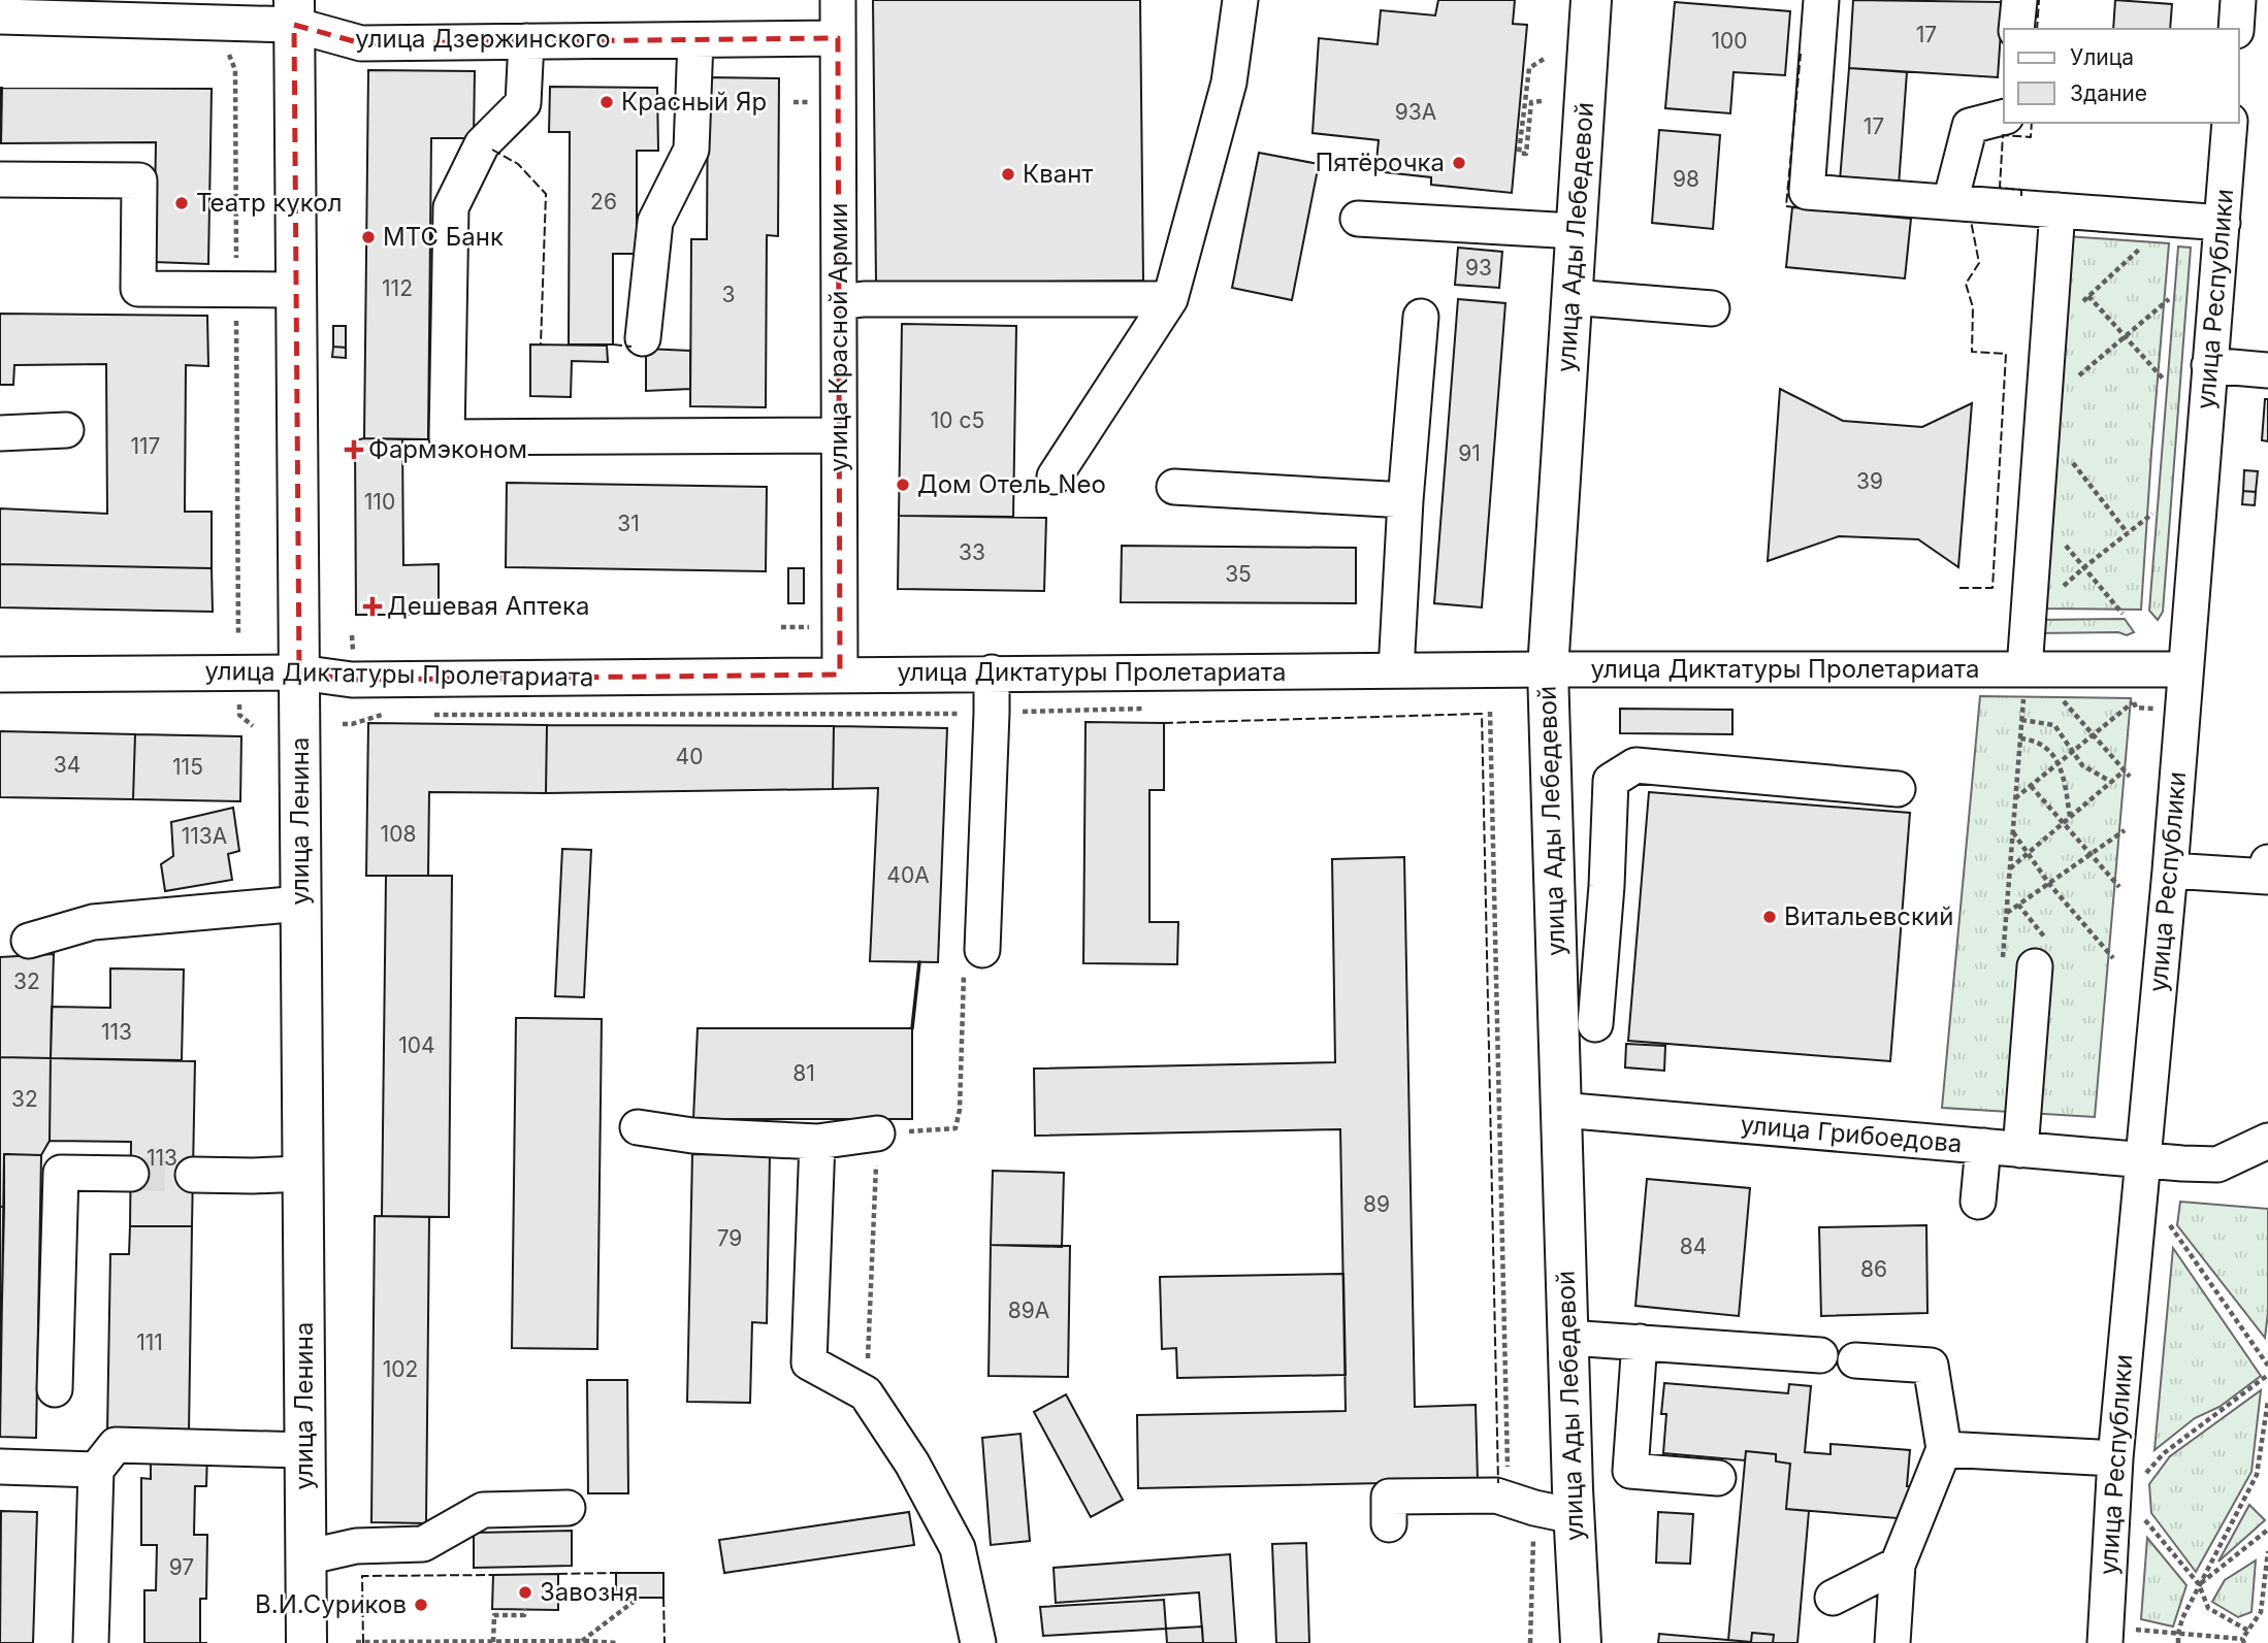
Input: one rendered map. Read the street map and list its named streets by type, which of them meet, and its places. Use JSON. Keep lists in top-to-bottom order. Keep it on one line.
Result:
{"streets":{"main road":["улица Ады Лебедевой","улица Ленина"],"street":["улица Дзержинского","улица Республики","улица Красной Армии","улица Диктатуры Пролетариата","улица Грибоедова"]},"crossings":[["улица Дзержинского","улица Красной Армии"],["улица Дзержинского","улица Ленина"],["улица Ады Лебедевой","улица Диктатуры Пролетариата"],["улица Ады Лебедевой","улица Грибоедова"],["улица Республики","улица Диктатуры Пролетариата"],["улица Республики","улица Грибоедова"],["улица Красной Армии","улица Диктатуры Пролетариата"],["улица Диктатуры Пролетариата","улица Ленина"]],"places":{"other":["Красный Яр","Пятёрочка","Квант","Театр кукол","МТС Банк","Дом Отель Neo","Витальевский","Завозня","В.И.Суриков"],"health":["Фармэконом","Дешевая Аптека"]},"house_numbers":["17","100","93А","17","98","26","93","112","3","10 с5","117","91","39","110","31","33","35","40","34","115","108","113А","40А","32","113","104","81","32","113","89","79","84","86","89А","111","102","97"],"legend":["Улица","Здание"]}
